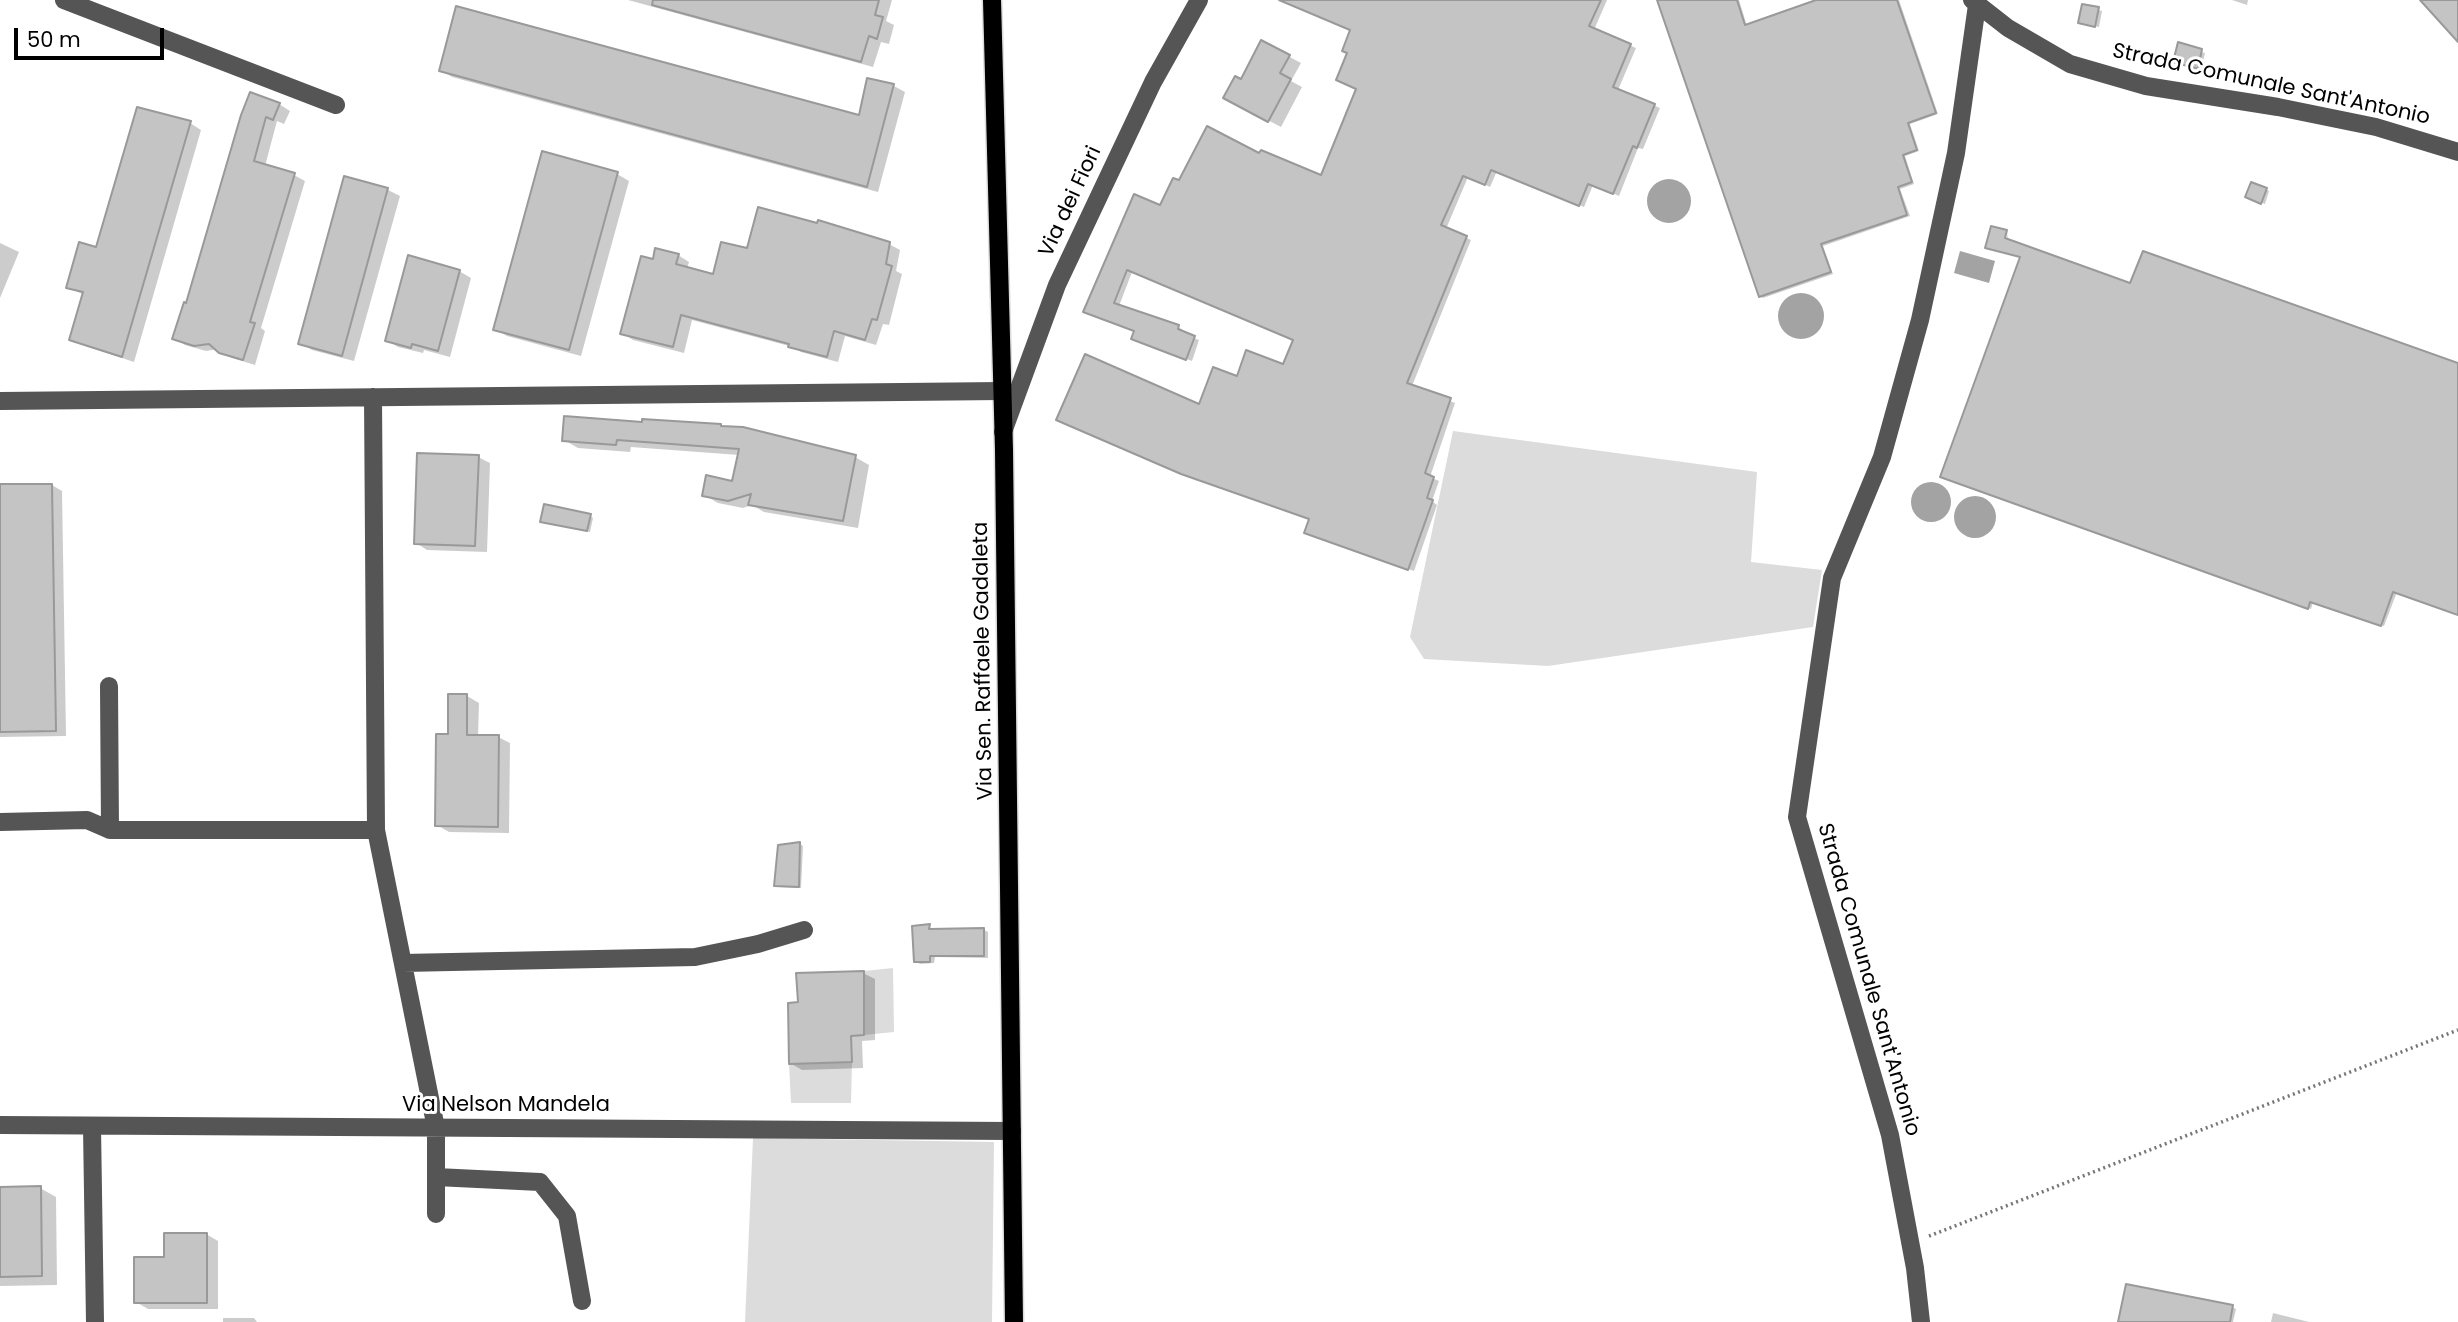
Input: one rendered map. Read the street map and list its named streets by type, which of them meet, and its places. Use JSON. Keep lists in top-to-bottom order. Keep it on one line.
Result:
{"streets":{"main road":["Via Sen. Raffaele Gadaleta"],"street":["Strada Comunale Sant'Antonio","Via dei Fiori","Via Nelson Mandela"]},"crossings":[["Via dei Fiori","Via Sen. Raffaele Gadaleta"],["Via Sen. Raffaele Gadaleta","Via Nelson Mandela"]],"scale_bar":"50 m"}
